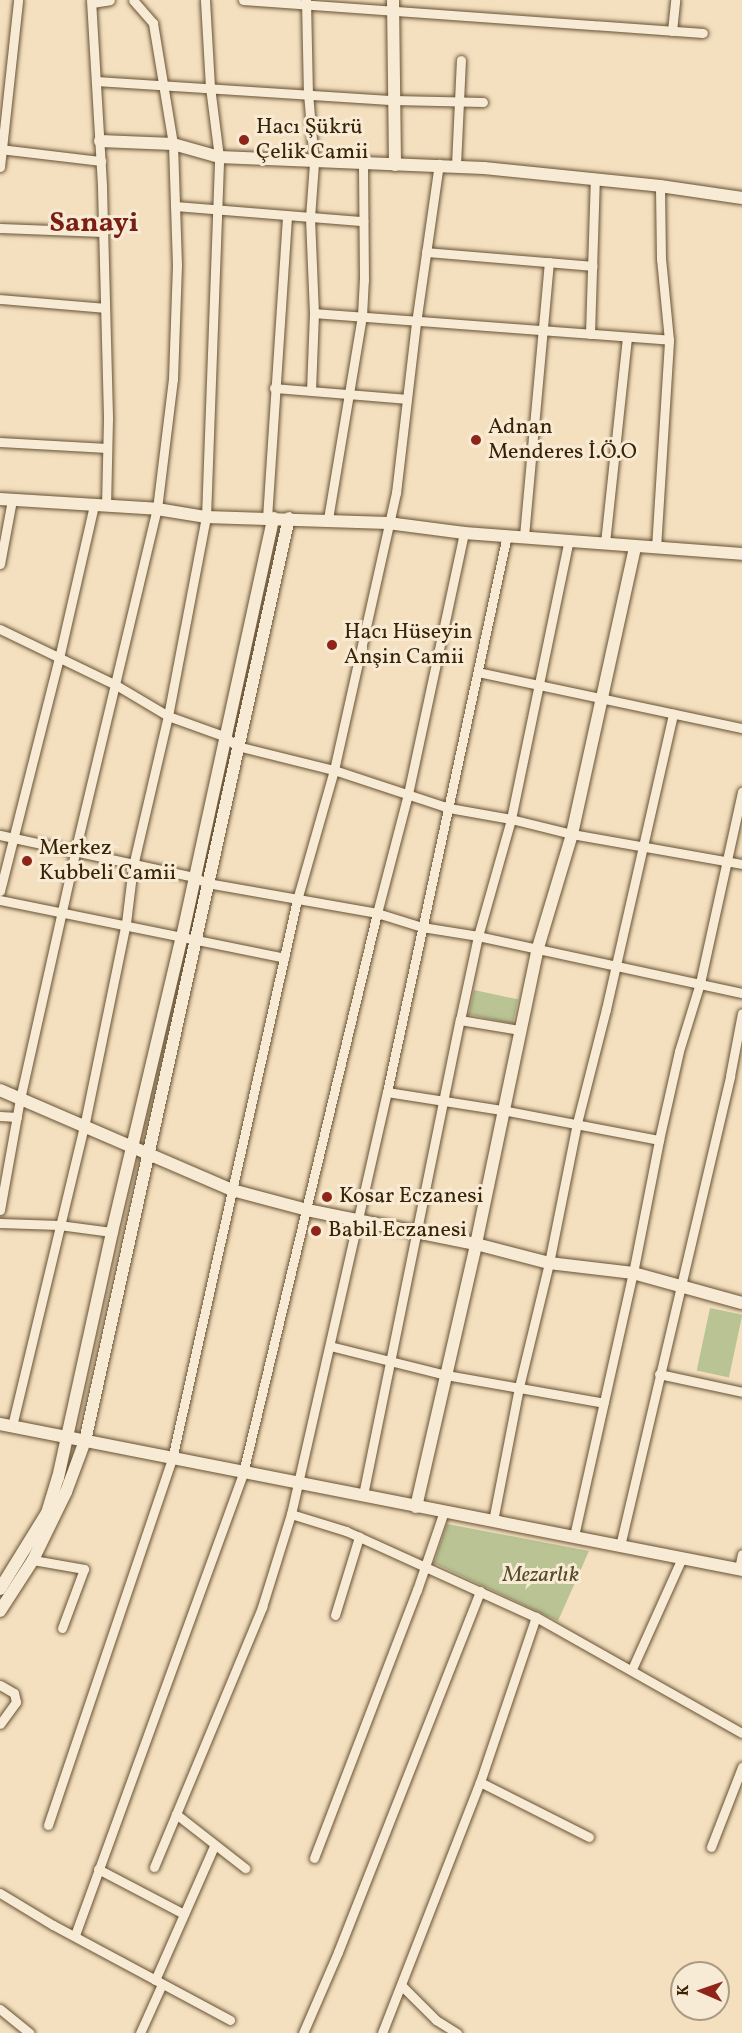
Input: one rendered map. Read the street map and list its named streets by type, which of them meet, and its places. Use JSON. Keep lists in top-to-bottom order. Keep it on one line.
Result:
{"districts":["Sanayi"],"parks":["Mezarlık"],"places":["Hacı Şükrü Çelik Camii","Adnan Menderes İ.Ö.O","Hacı Hüseyin Anşin Camii","Merkez Kubbeli Camii","Kosar Eczanesi","Babil Eczanesi"],"north":"left"}
